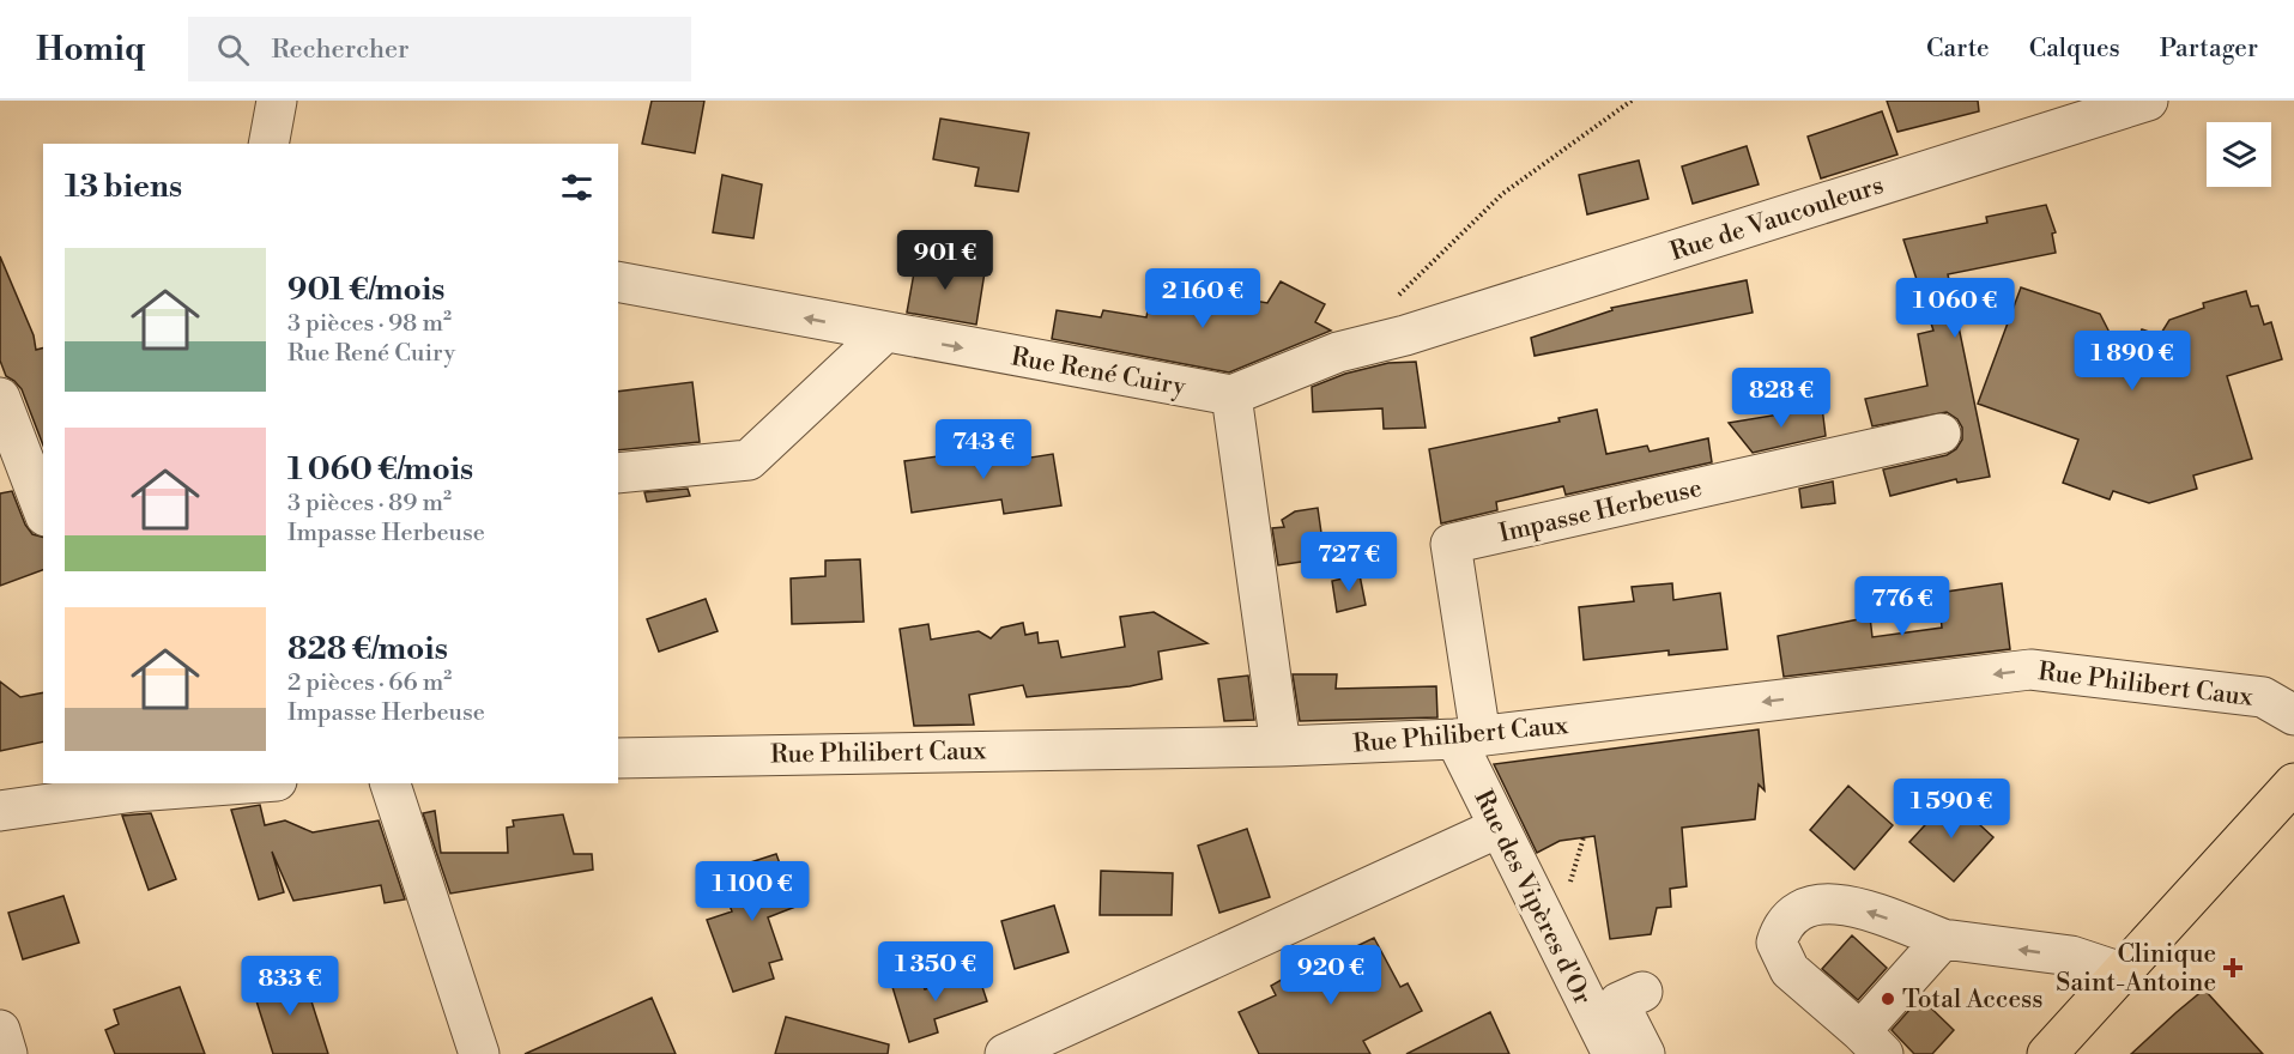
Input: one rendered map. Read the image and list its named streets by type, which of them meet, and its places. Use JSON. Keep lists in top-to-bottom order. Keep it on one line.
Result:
{"streets":{"street":["Rue de Vaucouleurs","Rue René Cuiry","Impasse Herbeuse","Rue Philibert Caux","Rue des Vipères d'Or"]},"crossings":[["Rue de Vaucouleurs","Rue René Cuiry"],["Impasse Herbeuse","Rue Philibert Caux"],["Impasse Herbeuse","Rue des Vipères d'Or"],["Rue Philibert Caux","Rue des Vipères d'Or"]],"one_way":["Rue Philibert Caux"],"places":{"health":["Clinique Saint-Antoine"],"other":["Total Access"]},"page":{"header":"Homiq","search":"Rechercher","nav":["Carte","Calques","Partager"],"heading":"13 biens","price":["901 €","2 160 €","1 060 €","1 890 €","828 €","743 €","727 €","776 €","1 590 €","1 100 €","1 350 €","920 €","833 €"],"list":[{"name":"901 €/mois","note":"3 pièces · 98 m² · Rue René Cuiry"},{"name":"1 060 €/mois","note":"3 pièces · 89 m² · Impasse Herbeuse"},{"name":"828 €/mois","note":"2 pièces · 66 m² · Impasse Herbeuse"}]}}
